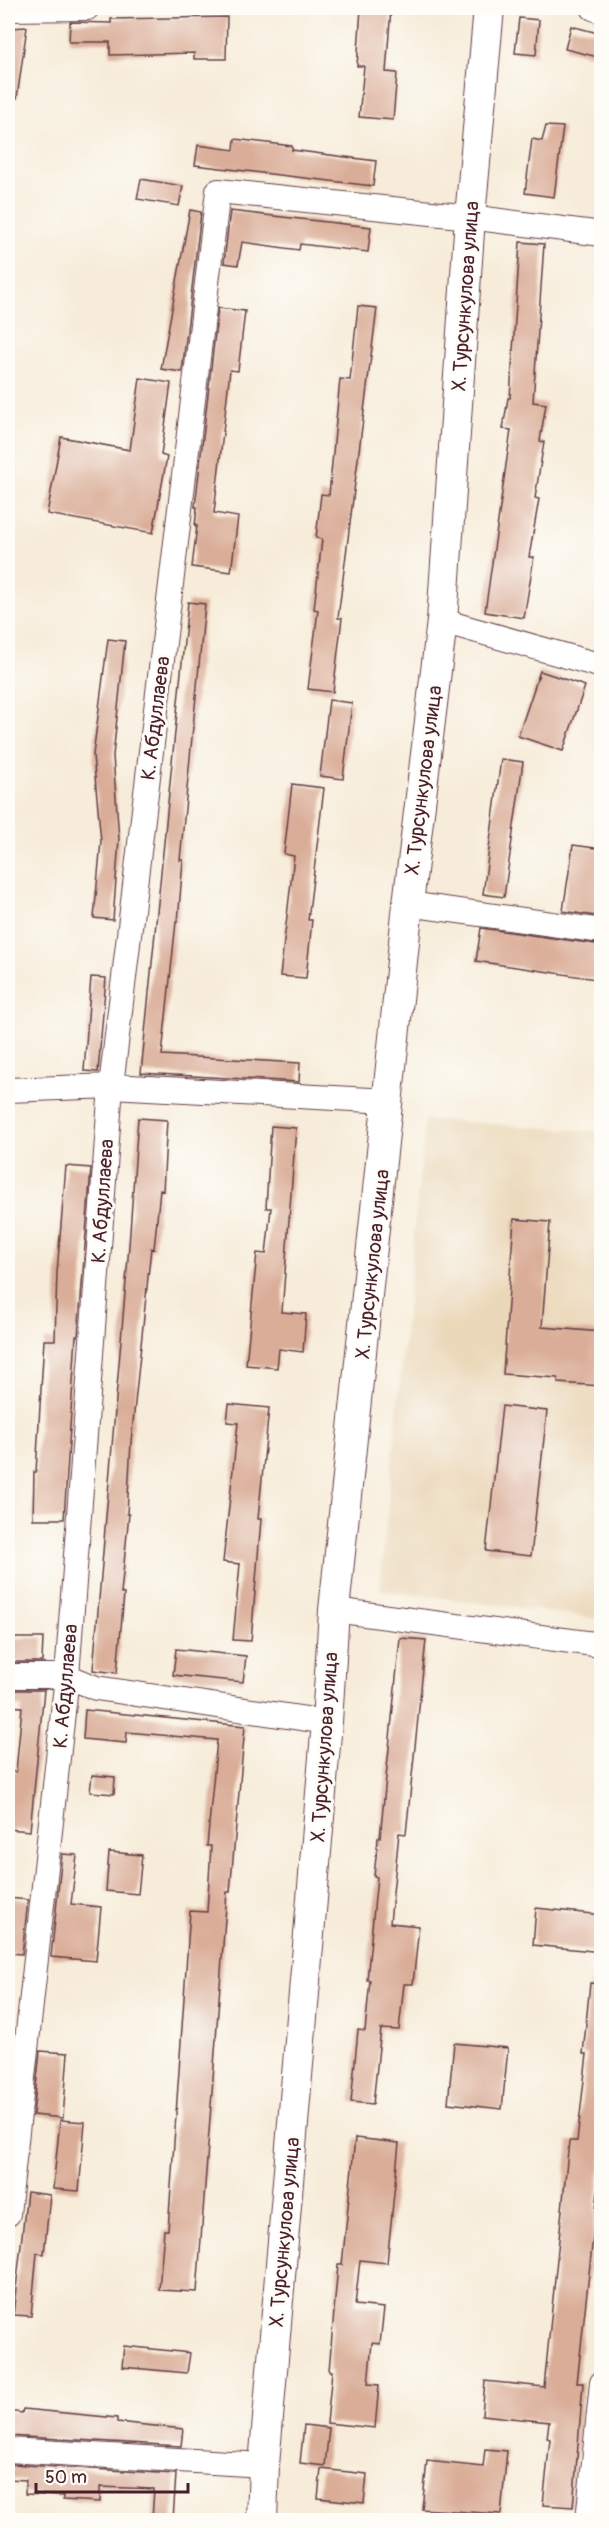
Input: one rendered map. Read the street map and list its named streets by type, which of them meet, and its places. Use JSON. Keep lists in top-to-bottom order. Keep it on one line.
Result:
{"streets":{"street":["Х. Турсункулова улица","К. Абдуллаева"]},"crossings":[["Х. Турсункулова улица","К. Абдуллаева"]],"scale_bar":"50 m"}
